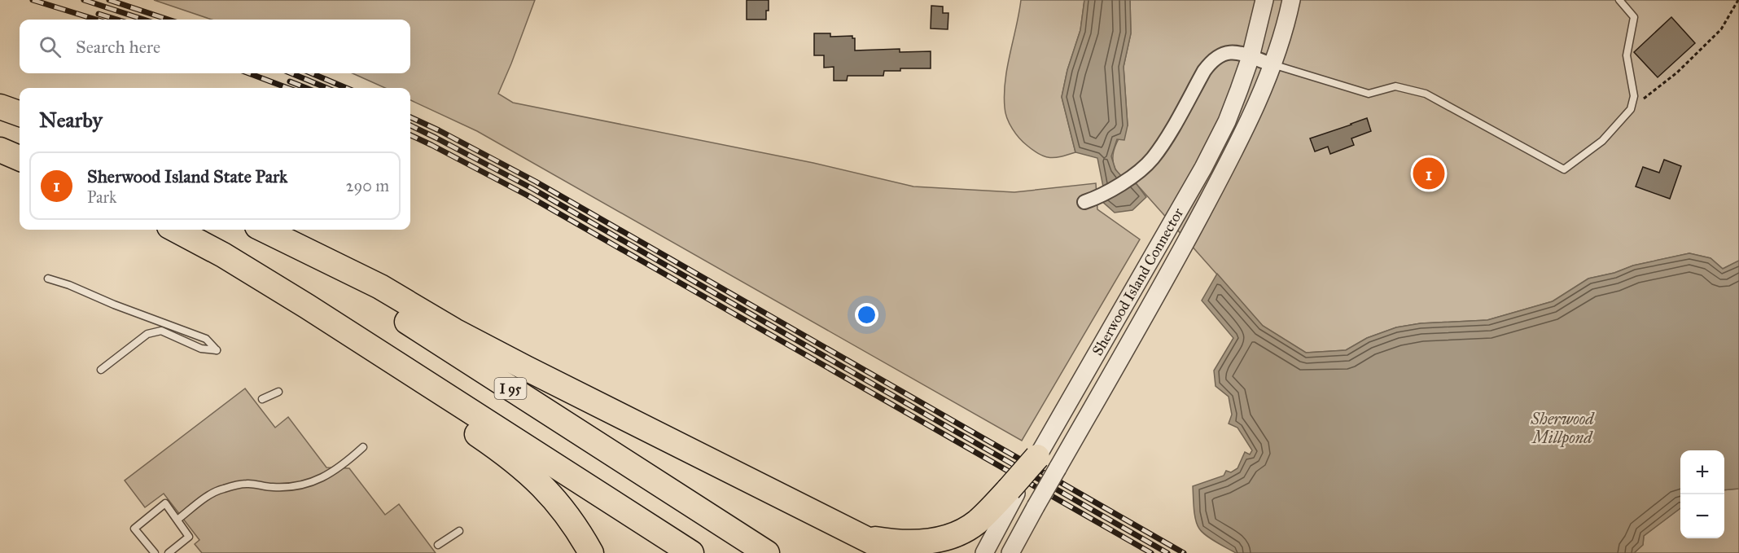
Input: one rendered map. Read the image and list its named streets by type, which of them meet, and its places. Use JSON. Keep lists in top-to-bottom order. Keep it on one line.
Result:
{"streets":{"highway":["I 95"],"street":["Sherwood Island Connector"]},"water":["Sherwood Millpond"],"page":{"search":"Search here","heading":"Nearby","list":[{"mark":"1","name":"Sherwood Island State Park","note":"Park","value":"290 m"}],"pins":"1","map_buttons":["+","−"]}}
